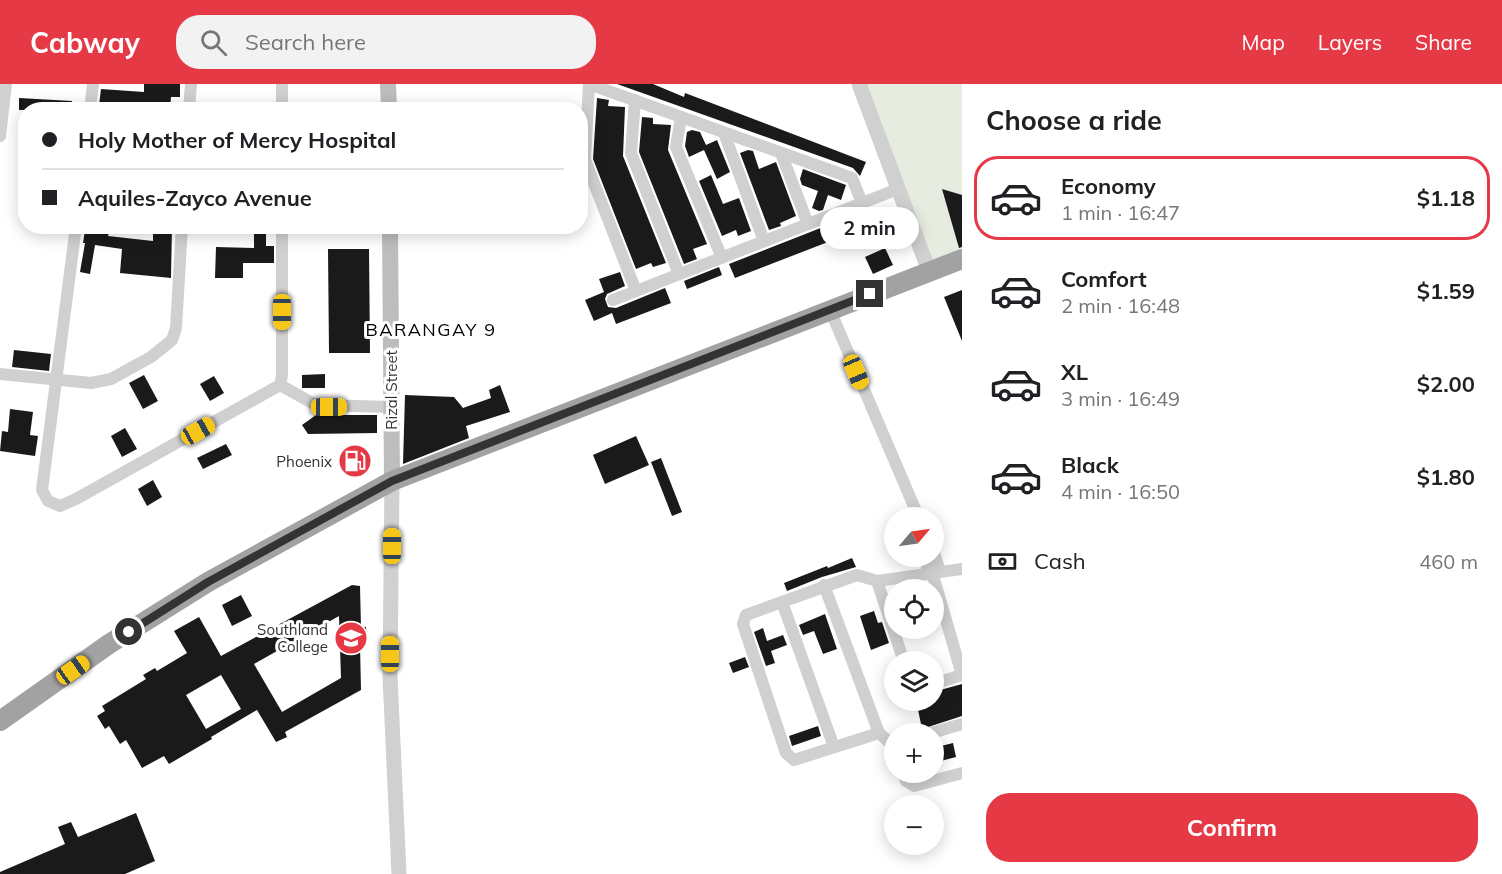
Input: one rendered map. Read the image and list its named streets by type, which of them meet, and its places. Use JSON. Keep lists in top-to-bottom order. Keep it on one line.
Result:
{"streets":{"main road":["Rizal Street"]},"districts":["BARANGAY 9"],"places":{"fuel station":["Phoenix"],"school or university":["Southland College"]},"north":"top right","page":{"header":"Cabway","search":"Search here","nav":["Map","Layers","Share"],"heading":"Choose a ride","banner":["Holy Mother of Mercy Hospital","Aquiles-Zayco Avenue"],"list":[{"name":"Economy","note":"1 min · 16:47","value":"$1.18"},{"name":"Comfort","note":"2 min · 16:48","value":"$1.59"},{"name":"XL","note":"3 min · 16:49","value":"$2.00"},{"name":"Black","note":"4 min · 16:50","value":"$1.80"}],"bubble":"2 min","map_buttons":["+","−"],"pay":["Cash","460 m"],"buttons":"Confirm"}}
